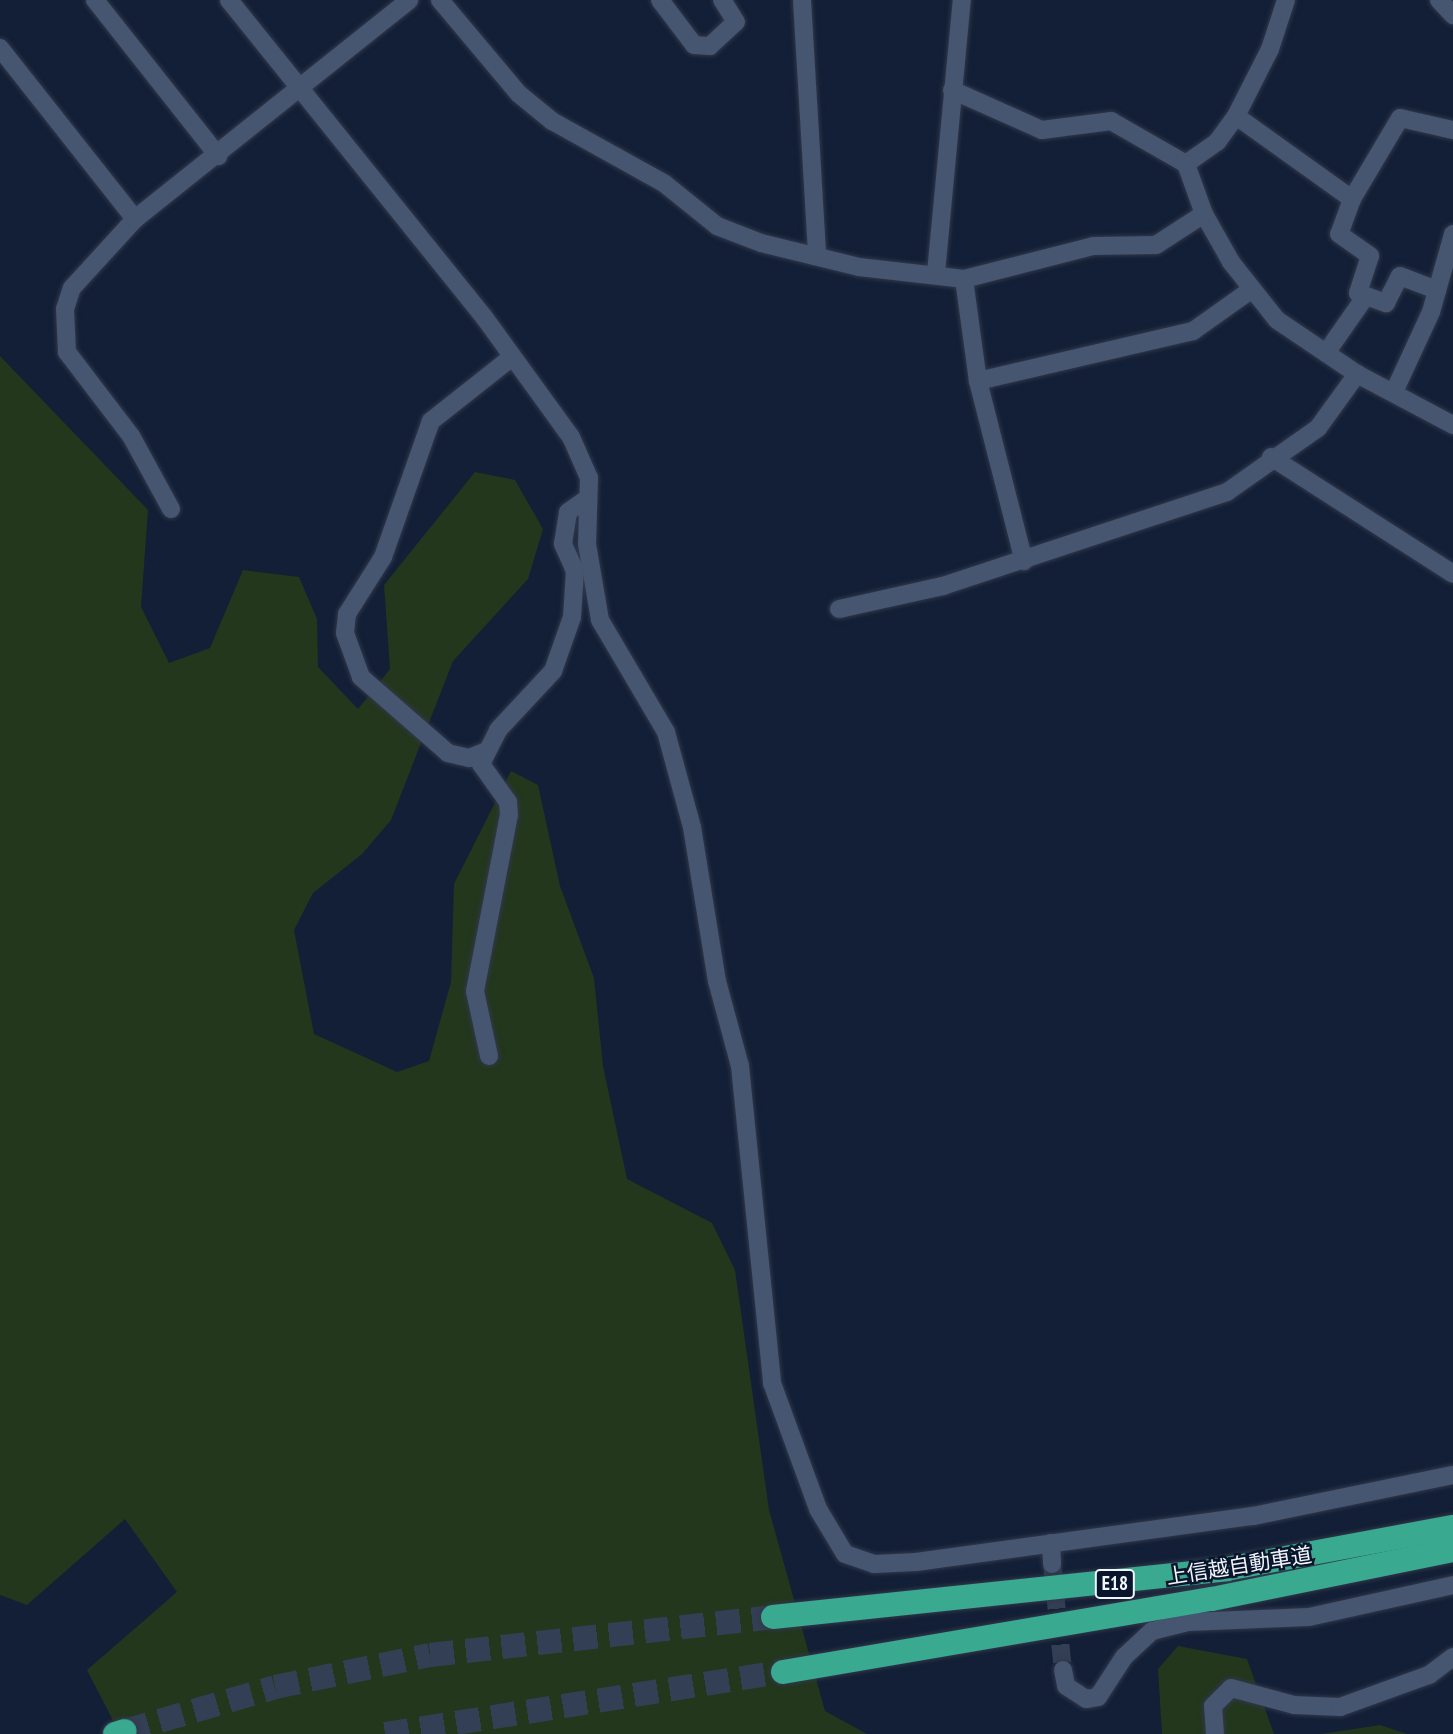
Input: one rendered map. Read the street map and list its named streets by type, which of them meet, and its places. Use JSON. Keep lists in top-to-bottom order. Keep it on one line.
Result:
{"streets":{"highway":["上信越自動車道","E18"]}}
